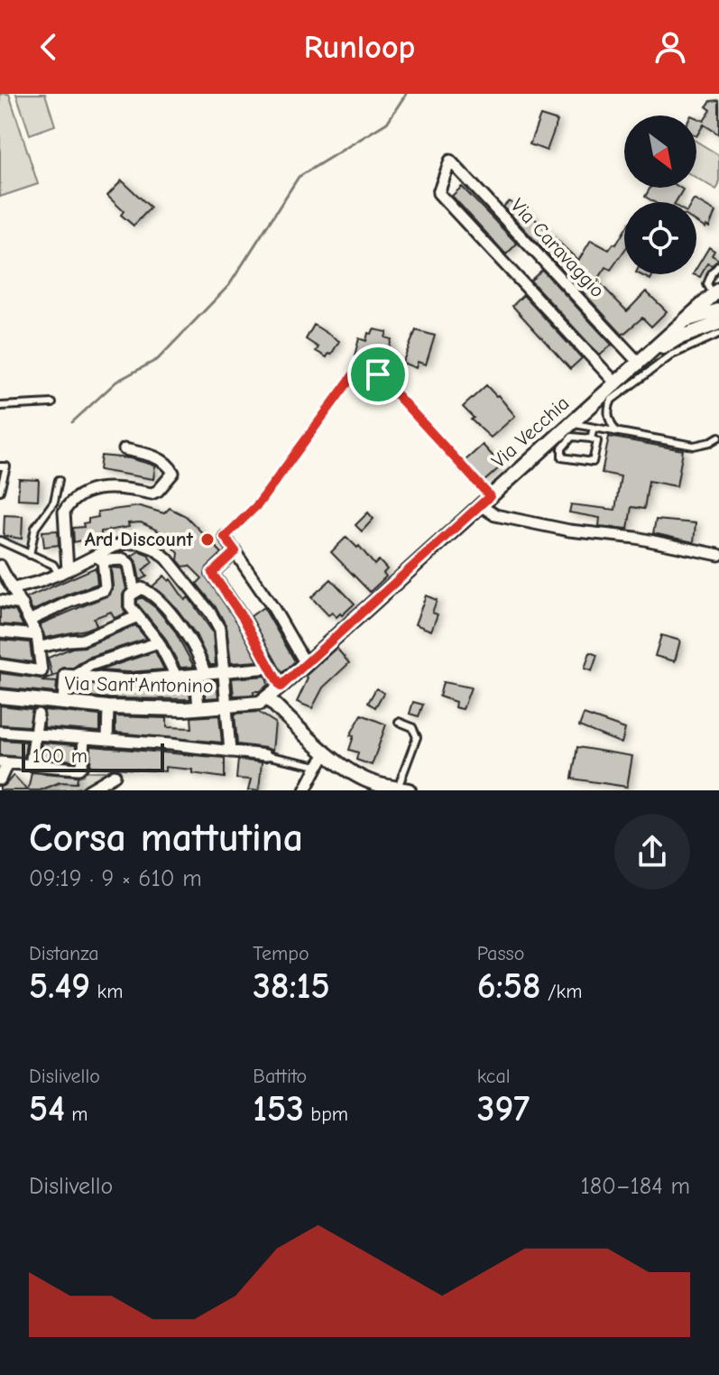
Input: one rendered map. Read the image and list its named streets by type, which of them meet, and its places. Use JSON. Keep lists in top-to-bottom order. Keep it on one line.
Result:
{"streets":{"street":["Via Caravaggio","Via Vecchia","Via Sant'Antonino"]},"crossings":[["Via Caravaggio","Via Vecchia"]],"places":["Ard Discount"],"scale_bar":"100 m","north":"bottom right","page":{"header":"Runloop","scale":"100 m","heading":["Corsa mattutina","09:19 · 9 × 610 m"],"stats":[["Distanza","5.49 km"],["Tempo","38:15"],["Passo","6:58 /km"],["Dislivello","54 m"],["Battito","153 bpm"],["kcal","397"]],"chart":["Dislivello","180–184 m"]}}
